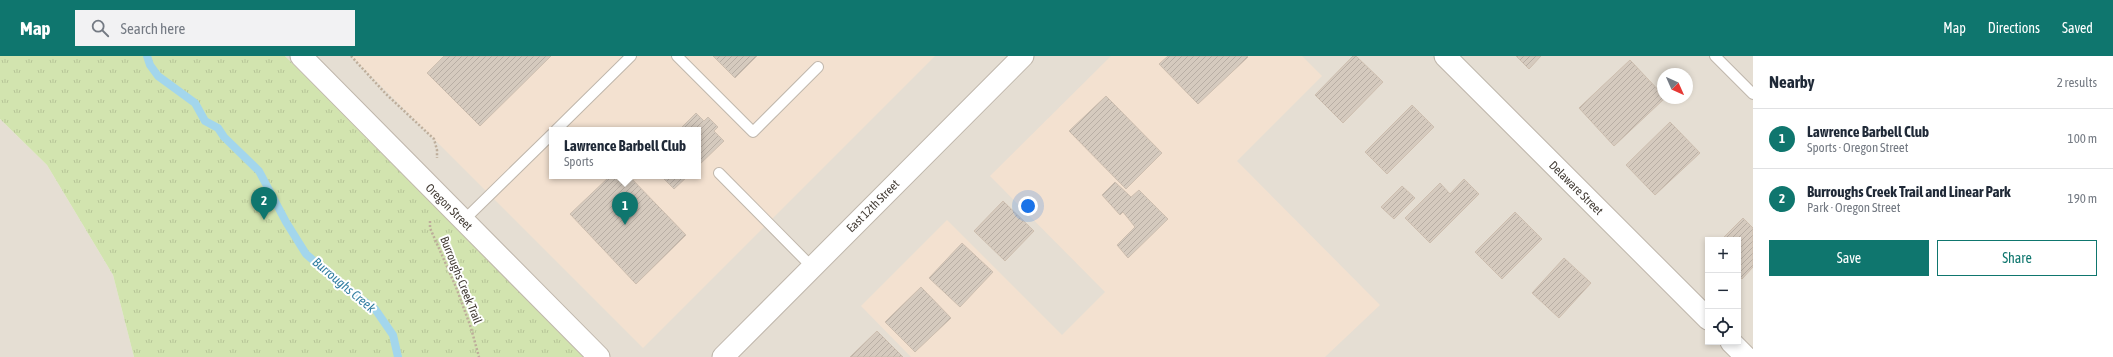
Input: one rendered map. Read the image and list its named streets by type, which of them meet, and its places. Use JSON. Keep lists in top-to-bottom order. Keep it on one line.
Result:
{"streets":{"street":["Delaware Street","East 12th Street","Oregon Street"],"path":["Burroughs Creek Trail"]},"water":["Burroughs Creek"],"north":"bottom right","page":{"header":"Map","search":"Search here","nav":["Map","Directions","Saved"],"heading":["Nearby","2 results"],"list":[{"mark":"1","name":"Lawrence Barbell Club","note":"Sports · Oregon Street","value":"100 m"},{"mark":"2","name":"Burroughs Creek Trail and Linear Park","note":"Park · Oregon Street","value":"190 m"}],"popup":["Lawrence Barbell Club","Sports"],"pins":["2","1"],"buttons":["Save","Share"],"map_buttons":["+","−"]}}
